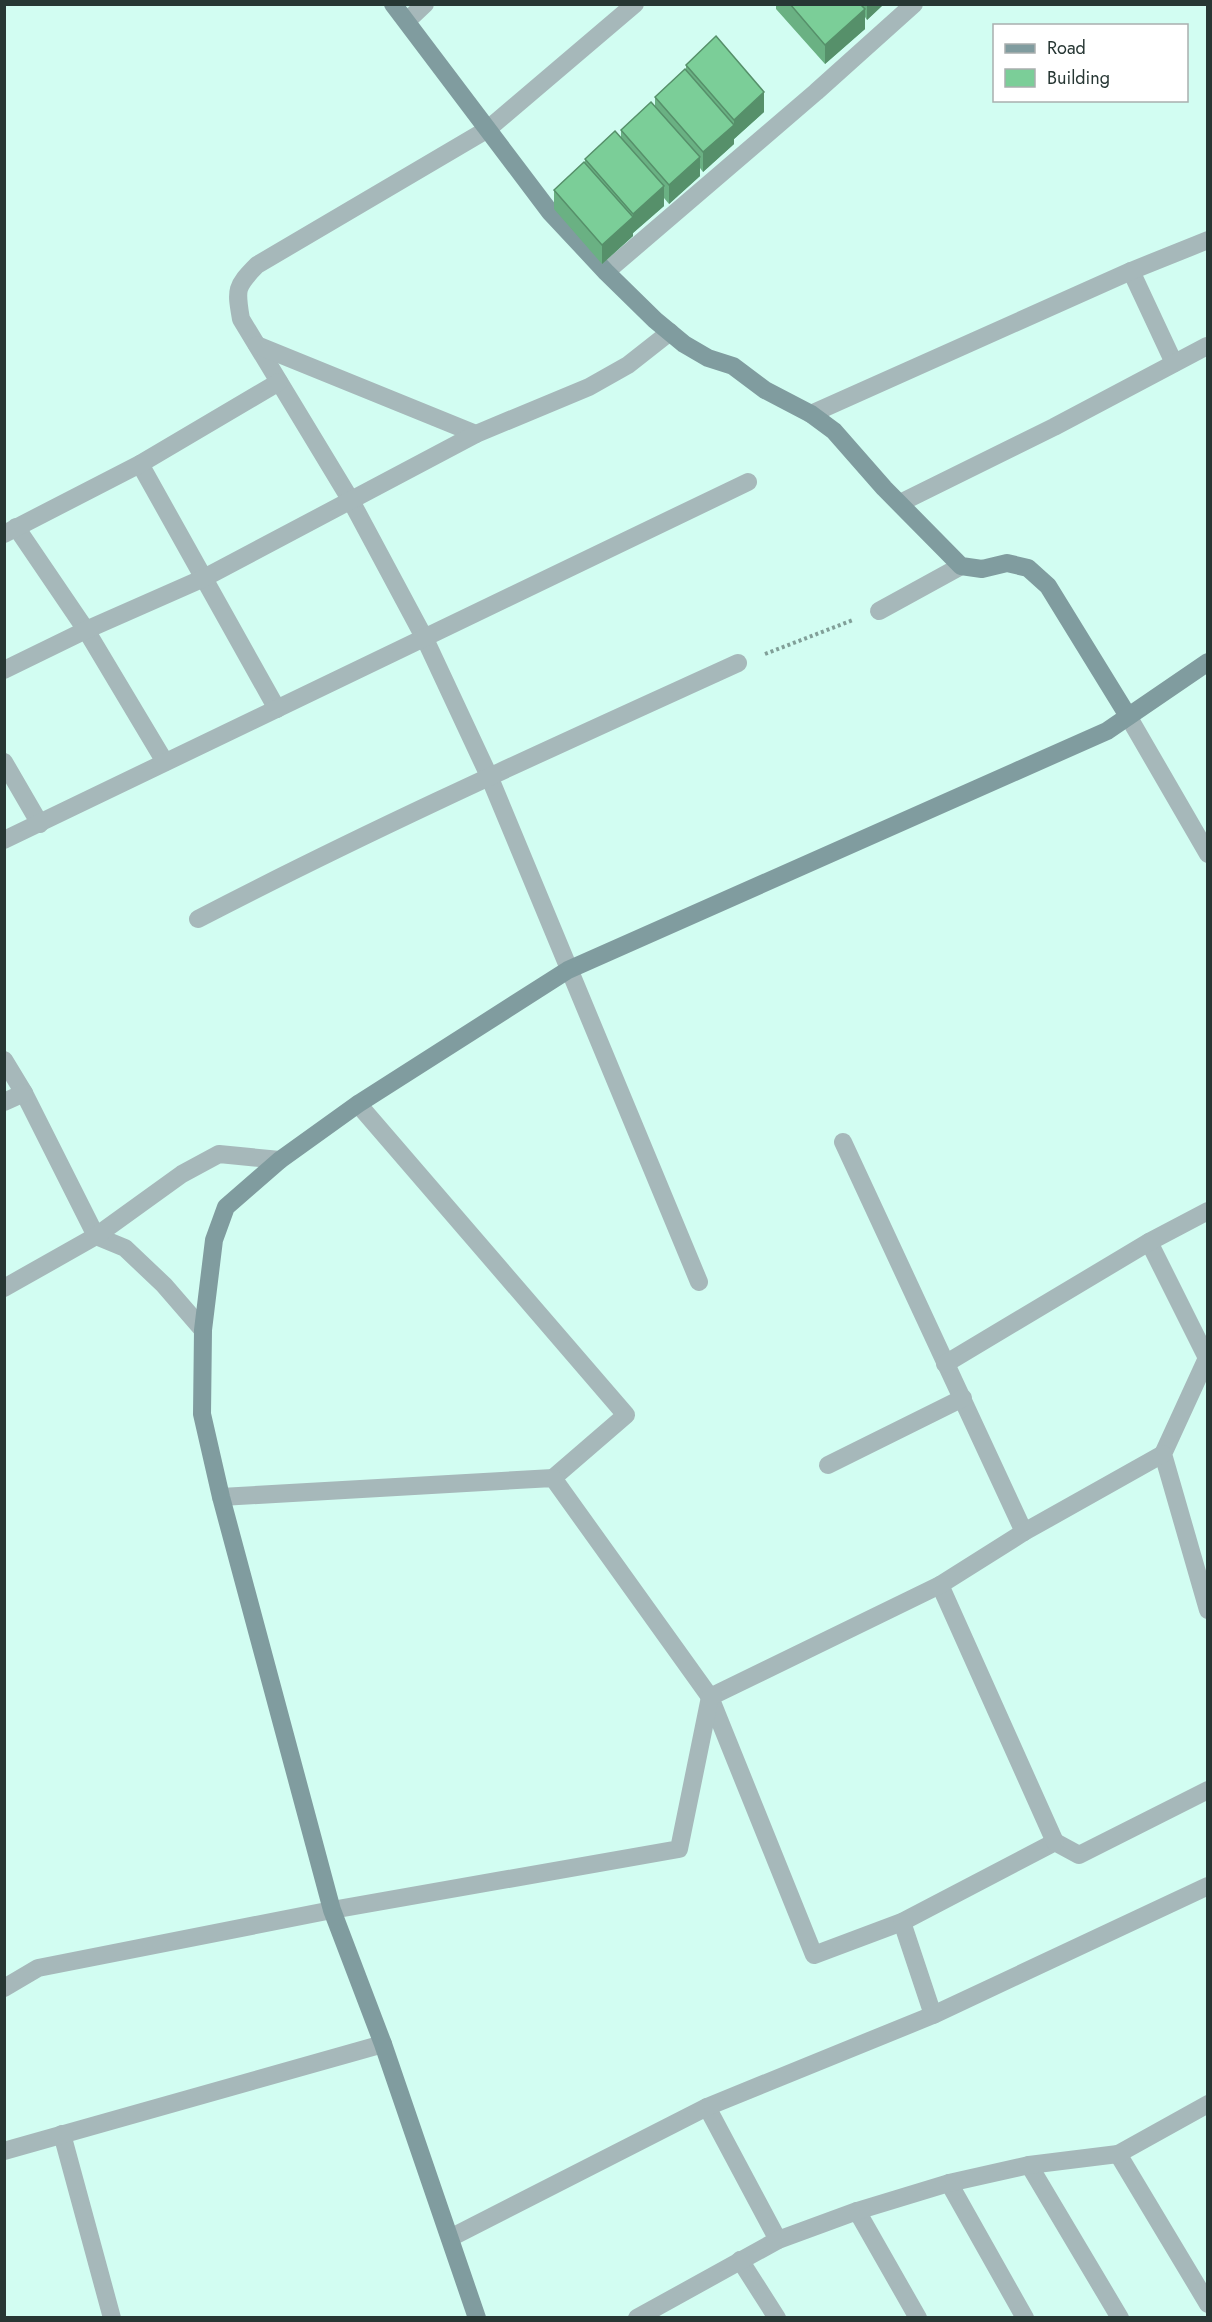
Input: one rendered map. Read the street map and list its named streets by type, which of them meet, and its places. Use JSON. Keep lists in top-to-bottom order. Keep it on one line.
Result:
{"legend":["Road","Building"]}
